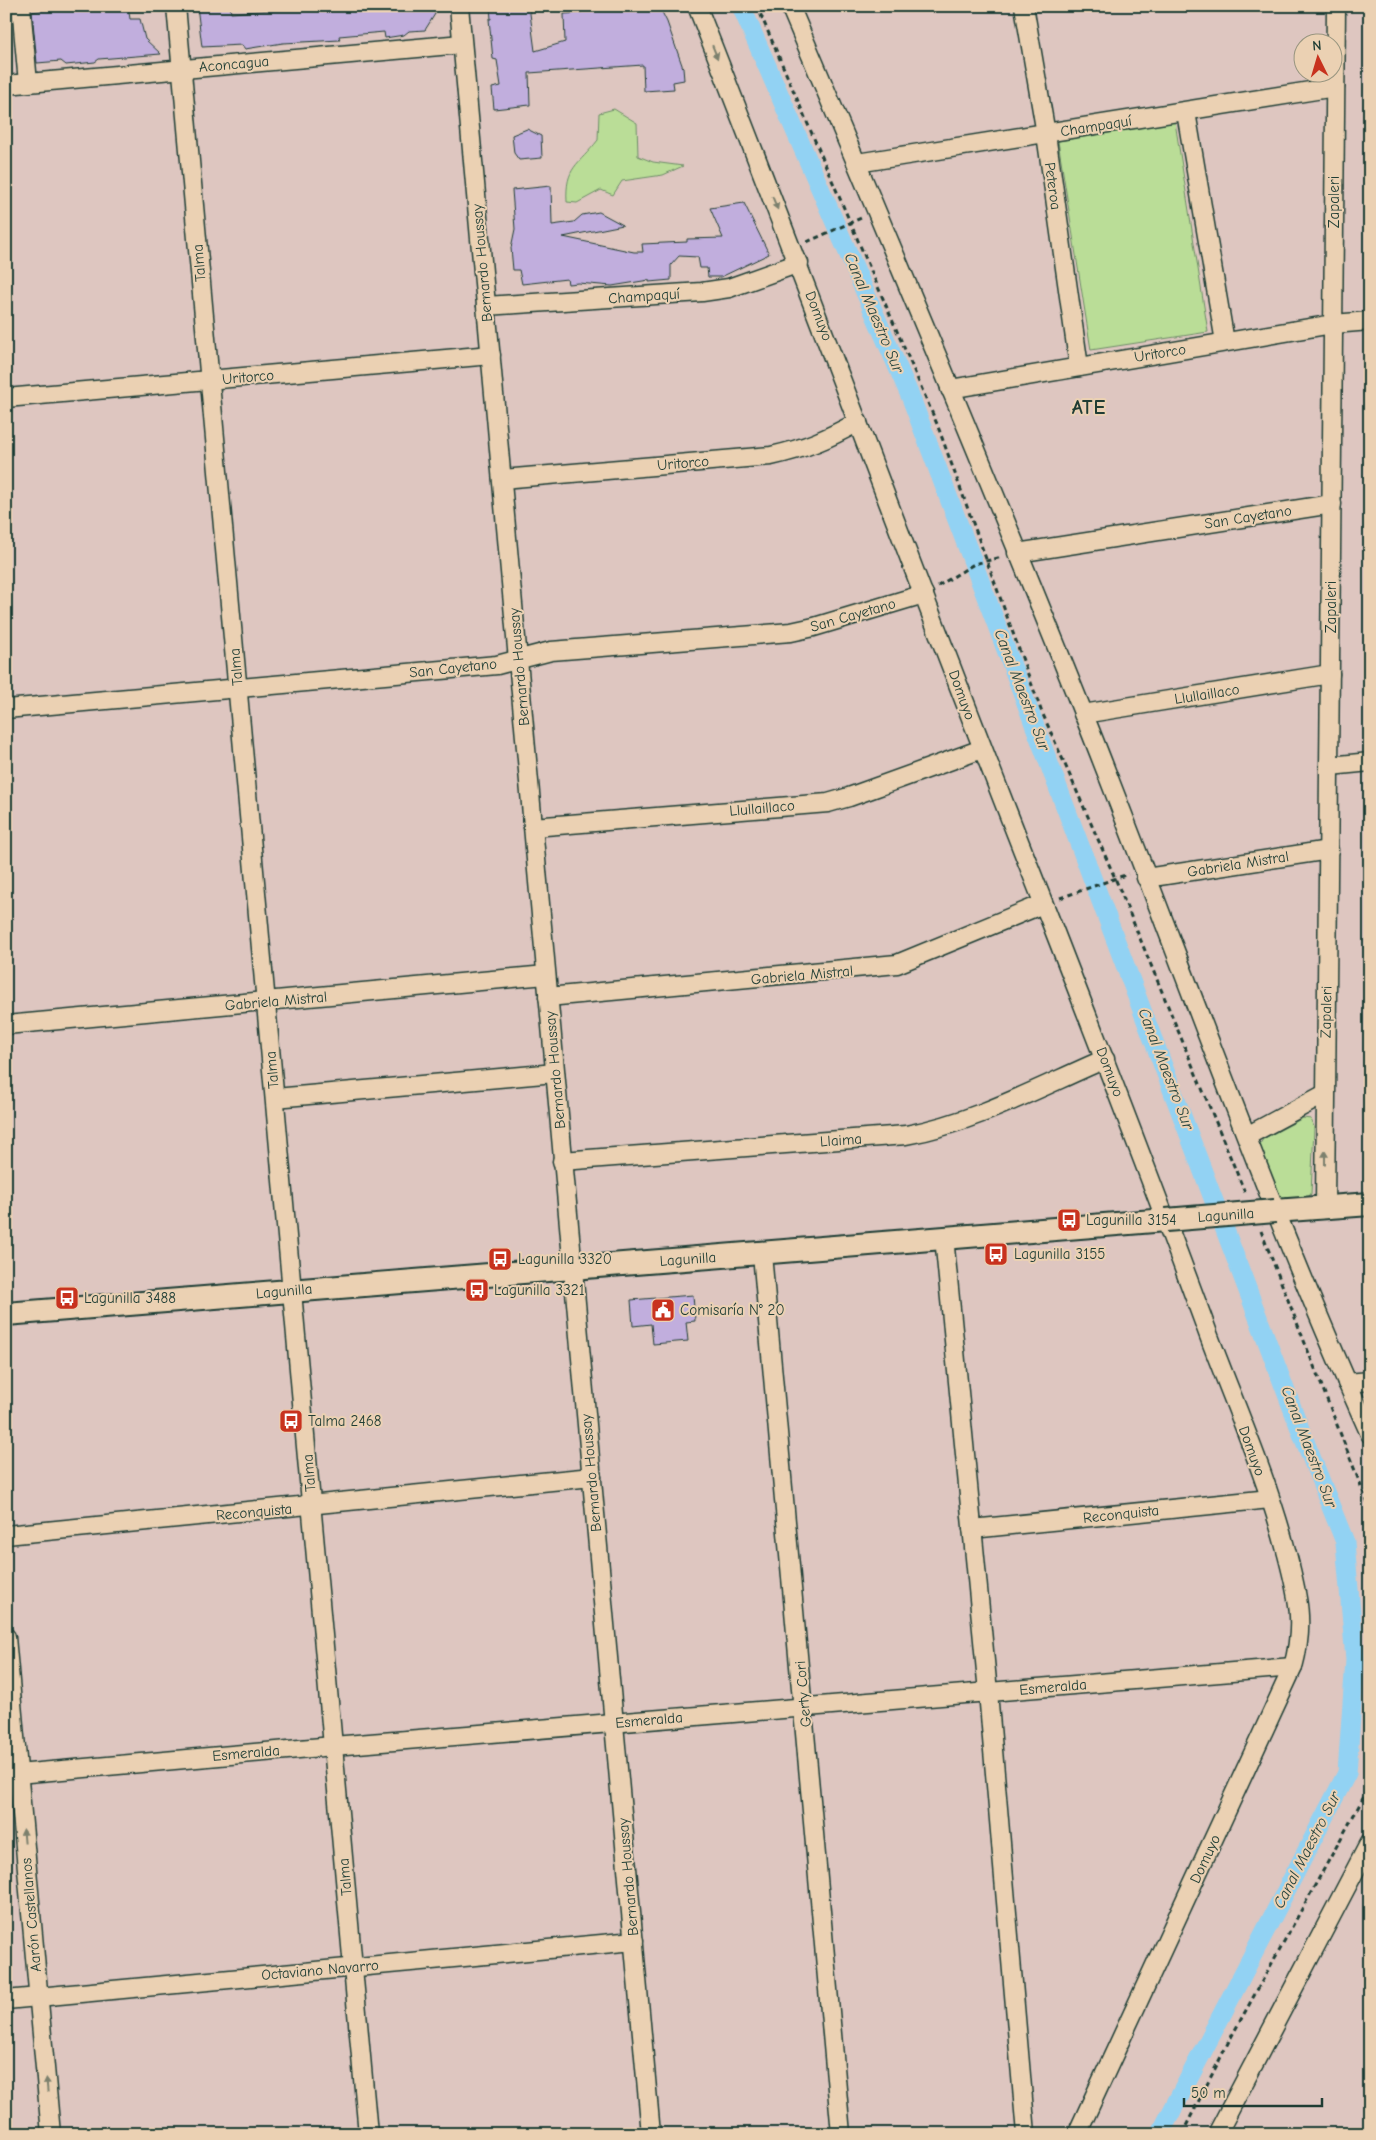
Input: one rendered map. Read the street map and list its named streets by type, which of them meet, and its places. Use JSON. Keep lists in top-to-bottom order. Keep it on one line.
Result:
{"streets":{"main road":["Lagunilla"],"street":["Aconcagua","Champaquí","Peteroa","Zapaleri","Talma","Bernardo Houssay","Domuyo","Uritorco","San Cayetano","Llullaillaco","Gabriela Mistral","Llaima","Reconquista","Esmeralda","Gerty Cori","Aarón Castellanos","Octaviano Navarro"]},"crossings":[["Aconcagua","Talma"],["Aconcagua","Bernardo Houssay"],["Champaquí","Peteroa"],["Champaquí","Zapaleri"],["Champaquí","Bernardo Houssay"],["Champaquí","Domuyo"],["Peteroa","Uritorco"],["Zapaleri","Uritorco"],["Zapaleri","San Cayetano"],["Zapaleri","Llullaillaco"],["Zapaleri","Gabriela Mistral"],["Zapaleri","Lagunilla"],["Talma","Uritorco"],["Talma","San Cayetano"],["Talma","Gabriela Mistral"],["Talma","Lagunilla"],["Talma","Reconquista"],["Talma","Esmeralda"],["Talma","Octaviano Navarro"],["Bernardo Houssay","Uritorco"],["Bernardo Houssay","San Cayetano"],["Bernardo Houssay","Llullaillaco"],["Bernardo Houssay","Gabriela Mistral"],["Bernardo Houssay","Llaima"],["Bernardo Houssay","Lagunilla"],["Bernardo Houssay","Reconquista"],["Bernardo Houssay","Esmeralda"],["Bernardo Houssay","Octaviano Navarro"],["Domuyo","Uritorco"],["Domuyo","San Cayetano"],["Domuyo","Llullaillaco"],["Domuyo","Gabriela Mistral"],["Domuyo","Llaima"],["Domuyo","Lagunilla"],["Domuyo","Reconquista"],["Domuyo","Esmeralda"],["Lagunilla","Gerty Cori"],["Esmeralda","Gerty Cori"],["Esmeralda","Aarón Castellanos"],["Aarón Castellanos","Octaviano Navarro"]],"one_way":["Aarón Castellanos"],"districts":["ATE"],"water":["Canal Maestro Sur"],"places":{"bus stop":["Lagunilla 3154","Lagunilla 3155","Lagunilla 3320","Lagunilla 3321","Lagunilla 3488","Talma 2468"],"public building":["Comisaría N° 20"]},"scale_bar":"50 m","north":"top"}
